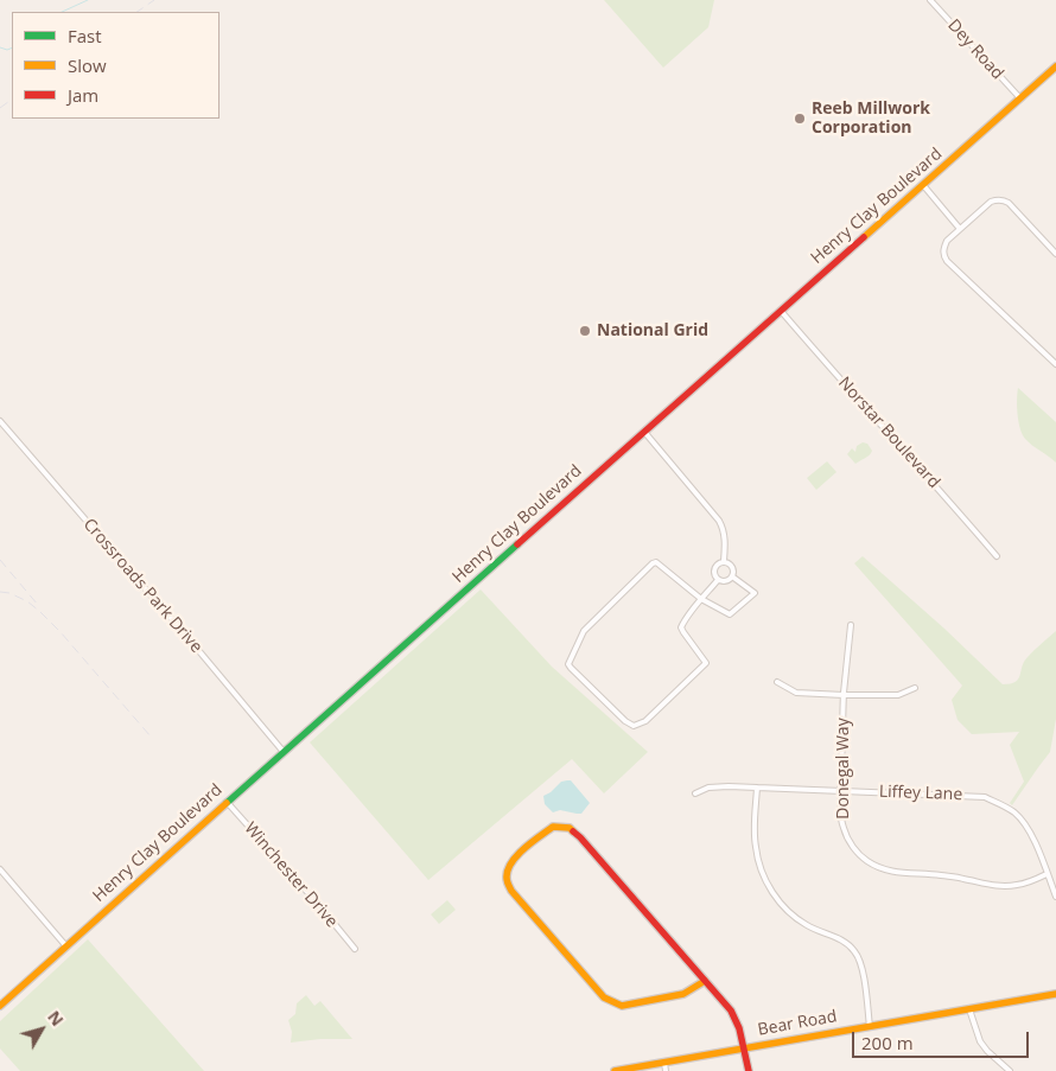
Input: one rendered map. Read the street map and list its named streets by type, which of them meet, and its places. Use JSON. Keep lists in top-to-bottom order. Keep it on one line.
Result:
{"streets":{"main road":["Henry Clay Boulevard","Bear Road"],"street":["Dey Road","Norstar Boulevard","Crossroads Park Drive","Donegal Way","Liffey Lane","Winchester Drive"]},"crossings":[["Dey Road","Henry Clay Boulevard"],["Henry Clay Boulevard","Norstar Boulevard"],["Henry Clay Boulevard","Crossroads Park Drive"],["Henry Clay Boulevard","Winchester Drive"],["Donegal Way","Liffey Lane"]],"places":["Reeb Millwork Corporation","National Grid"],"legend":["Fast","Slow","Jam"],"scale_bar":"200 m","north":"top right"}
